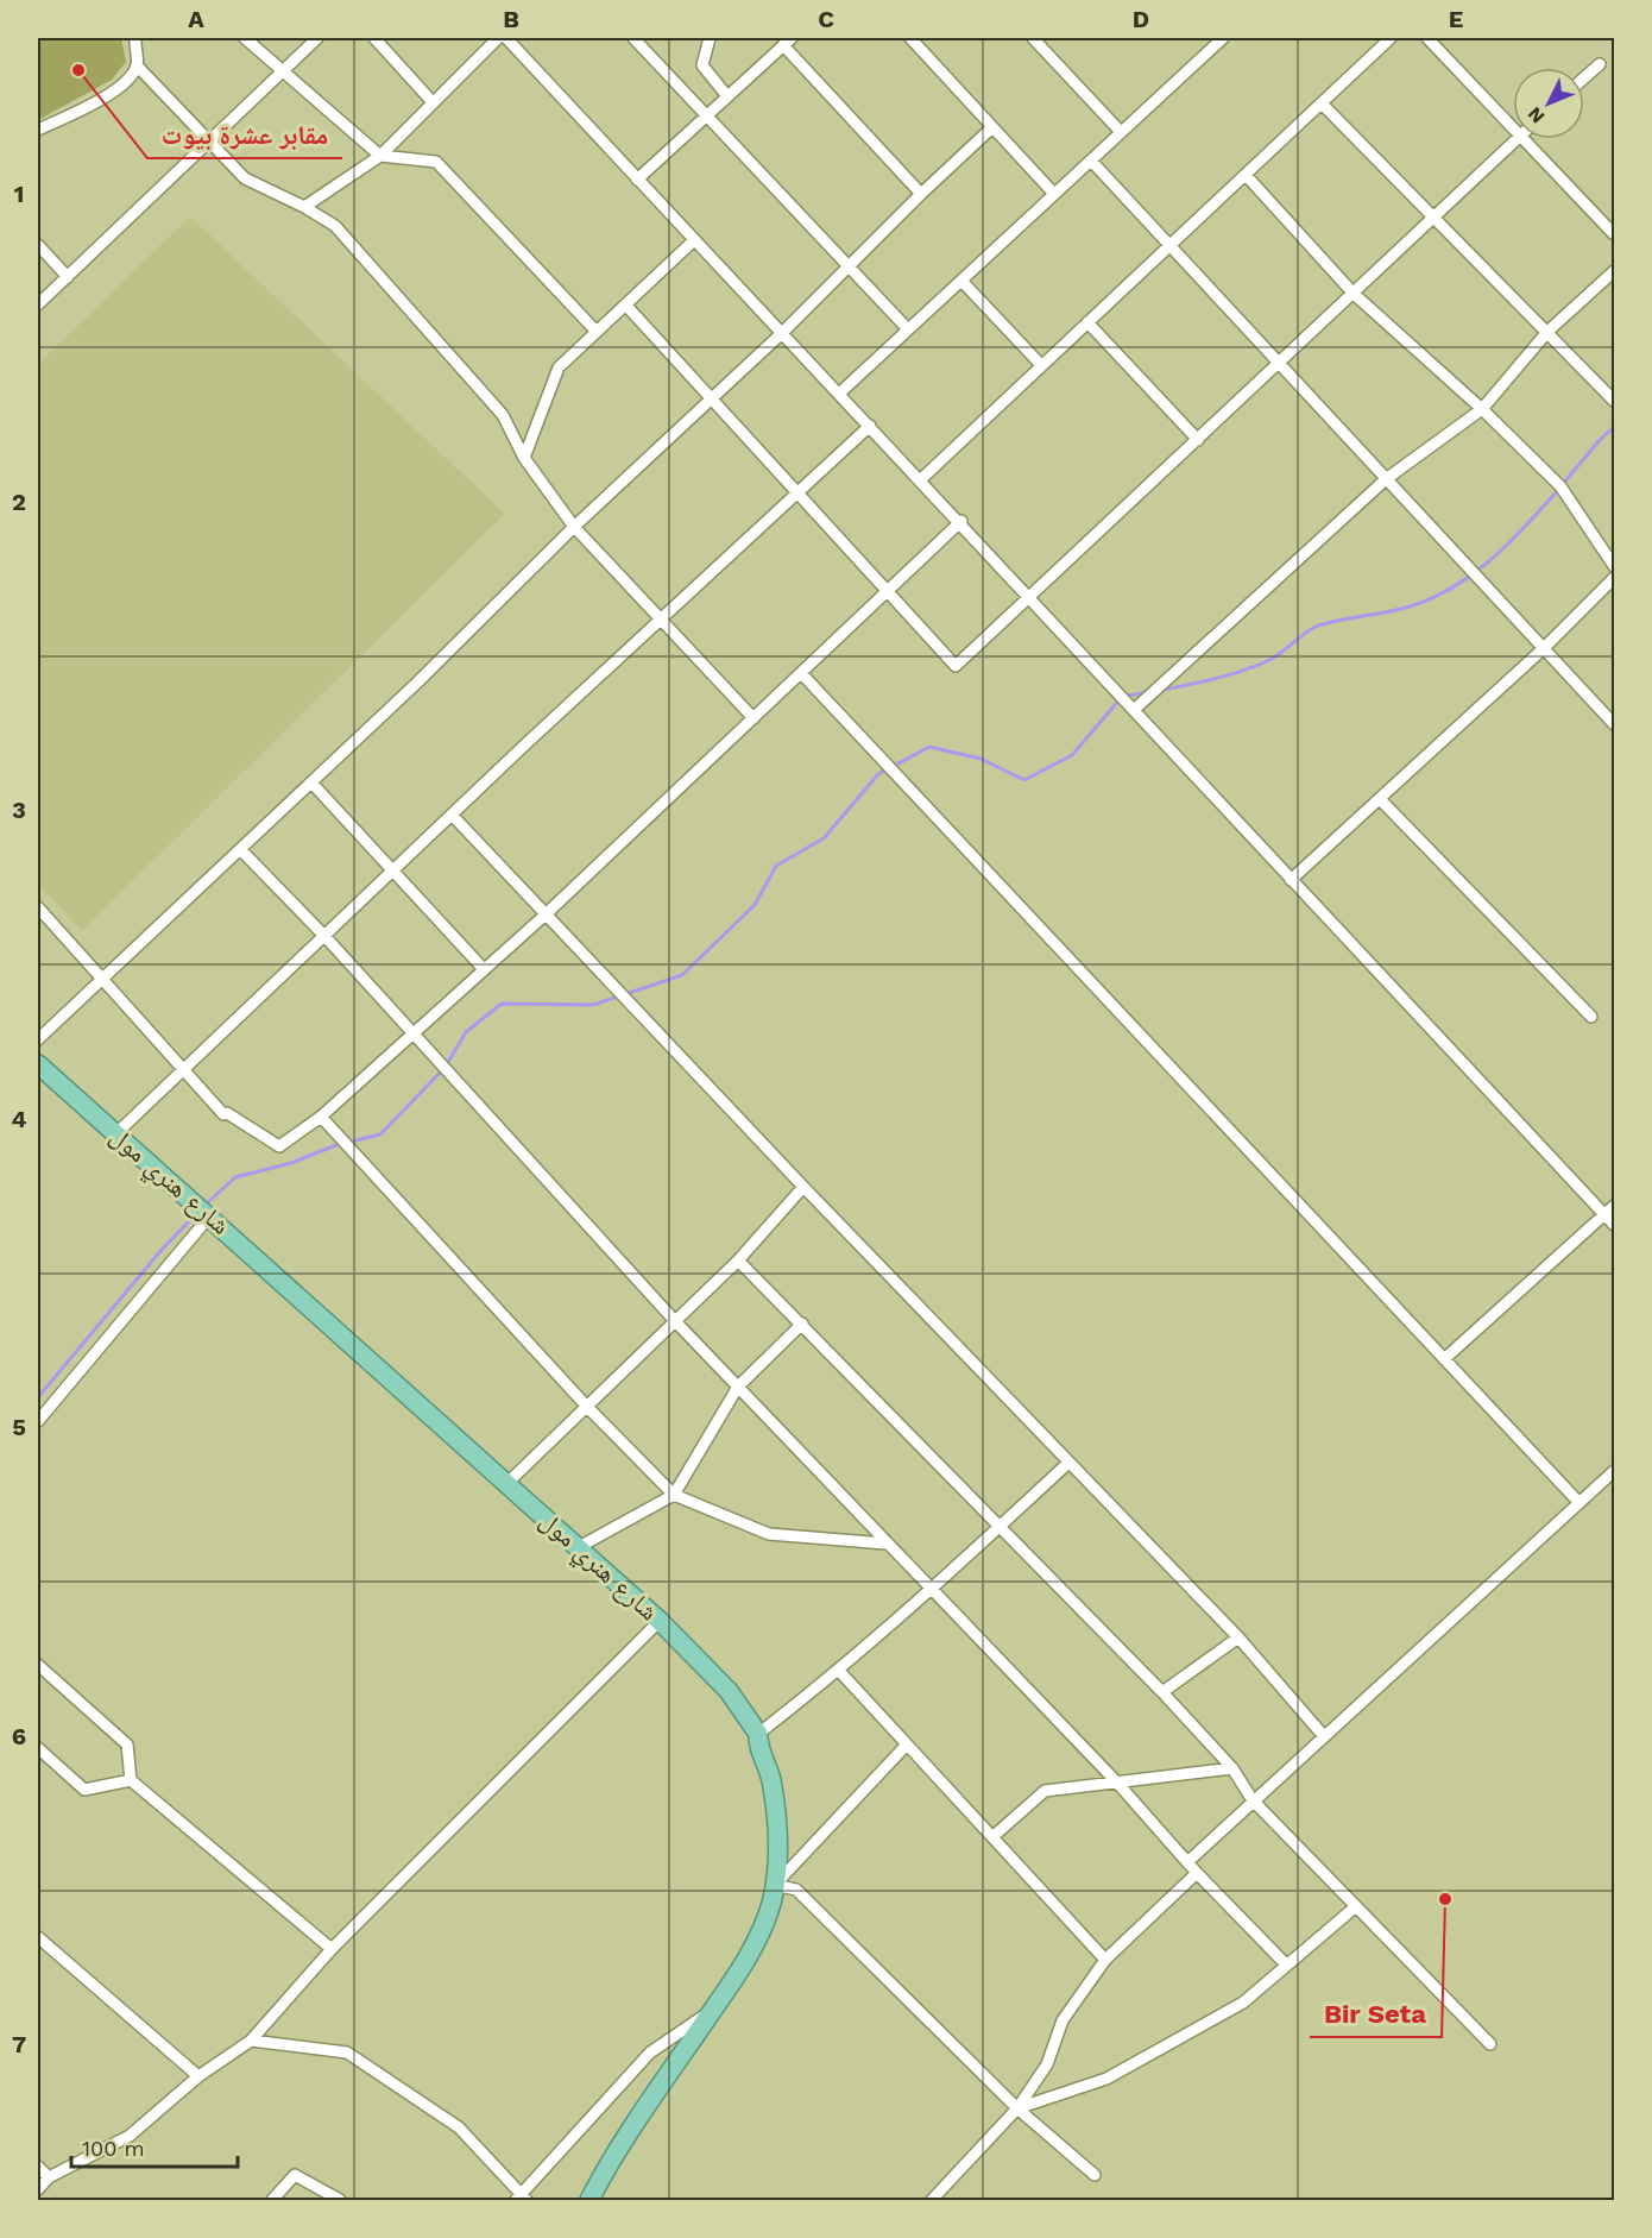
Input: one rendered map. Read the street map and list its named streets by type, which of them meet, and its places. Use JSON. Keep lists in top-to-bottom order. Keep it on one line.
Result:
{"streets":{"highway":["شارع هنري مول"]},"places":["مقابر عشرة بيوت","Bir Seta"],"scale_bar":"100 m","north":"bottom left","grid":{"columns":["A","B","C","D","E"],"rows":["1","2","3","4","5","6","7"]}}
